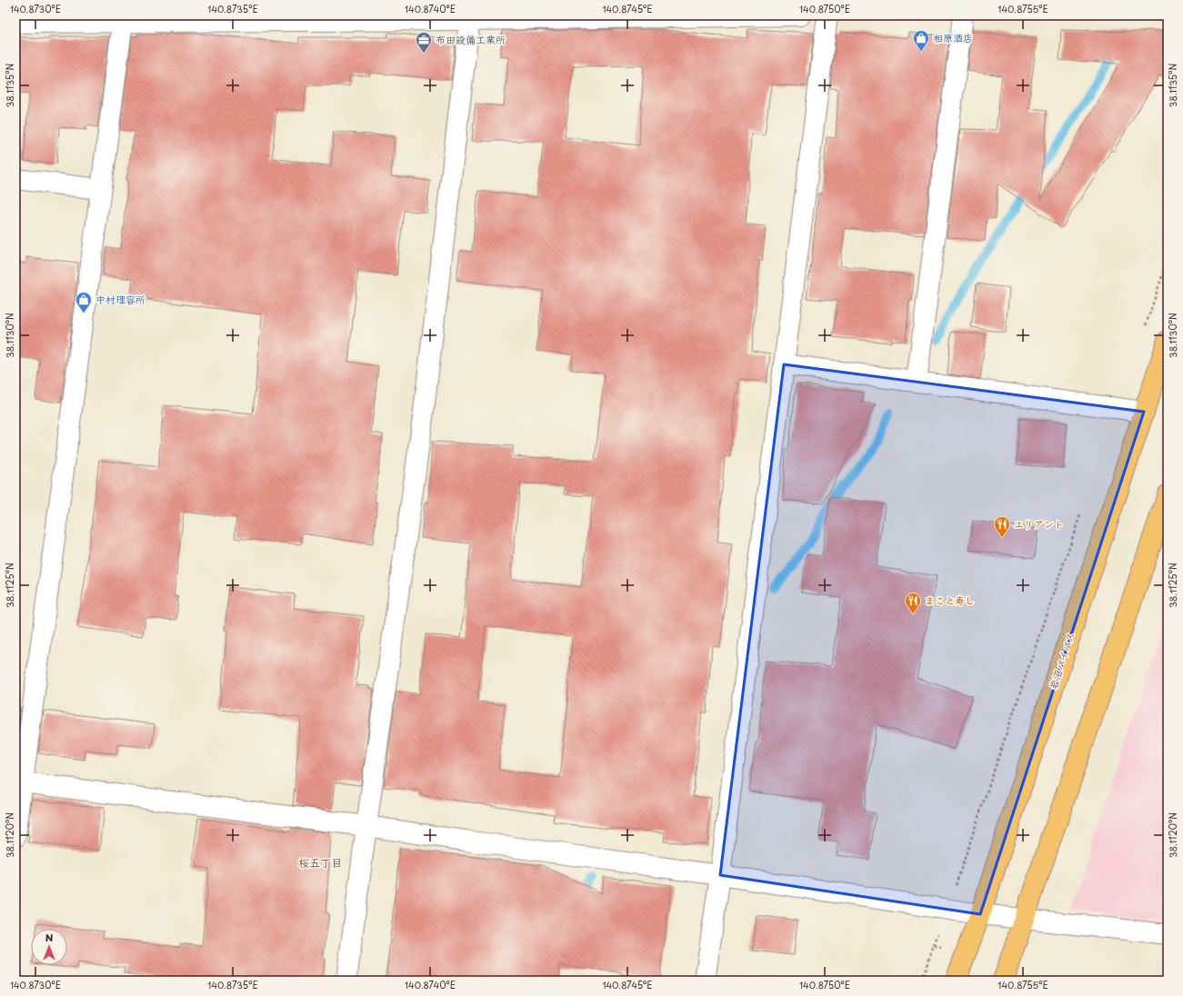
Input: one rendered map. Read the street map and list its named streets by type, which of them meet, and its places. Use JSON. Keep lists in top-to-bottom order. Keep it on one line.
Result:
{"streets":{"highway":["岩沼バイパス"]},"districts":["桜五丁目"],"places":{"shop":["相原酒店","中村理容所"],"office":["布田設備工業所"],"restaurant":["エリアント","まこと寿し"]},"north":"top","coordinates":["140.8730°E","140.8735°E","140.8740°E","140.8745°E","140.8750°E","140.8755°E","38.1135°N","38.1130°N","38.1125°N","38.1120°N"]}
